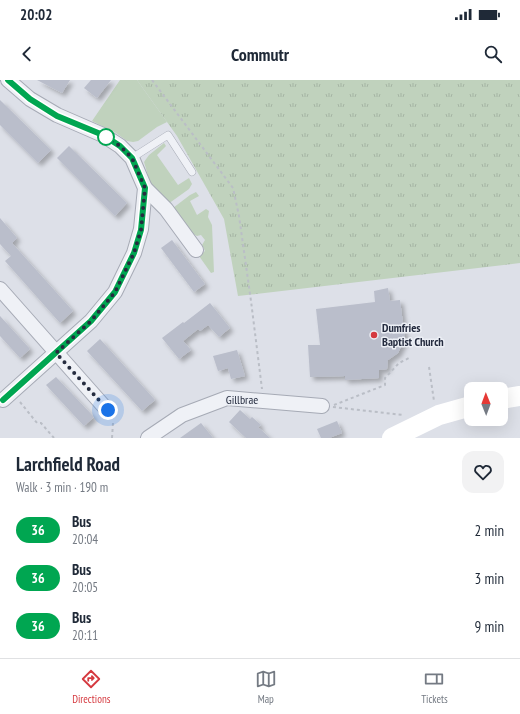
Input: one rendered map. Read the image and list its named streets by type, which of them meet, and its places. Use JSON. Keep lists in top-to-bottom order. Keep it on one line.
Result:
{"streets":{"street":["Gillbrae"]},"places":["Dumfries Baptist Church"],"lines":["bus line 36"],"north":"top","page":{"status":"20:02","header":"Commutr","heading":["Larchfield Road","Walk · 3 min · 190 m"],"list":[{"mark":"36","name":"Bus","note":"20:04","value":"2 min"},{"mark":"36","name":"Bus","note":"20:05","value":"3 min"},{"mark":"36","name":"Bus","note":"20:11","value":"9 min"}],"tabs":["Directions","Map","Tickets"]}}
